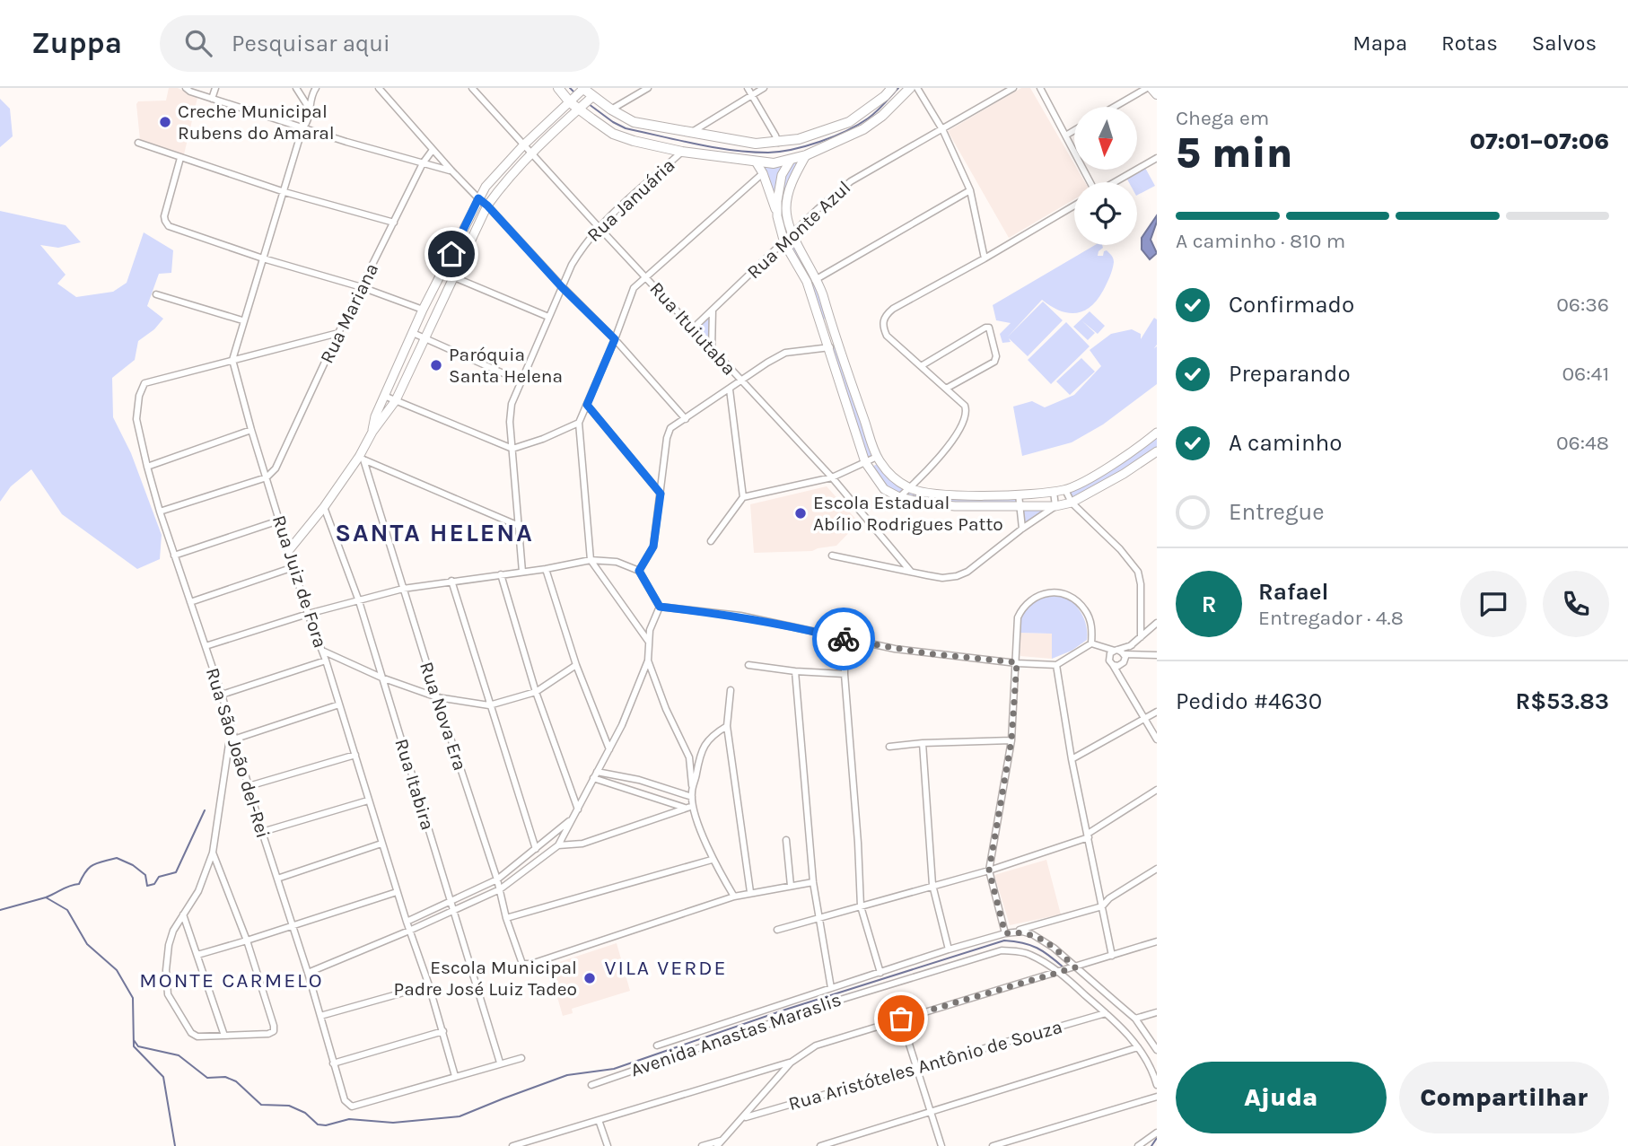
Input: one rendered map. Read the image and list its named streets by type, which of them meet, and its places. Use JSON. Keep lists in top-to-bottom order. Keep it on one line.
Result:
{"streets":{"street":["Rua Januária","Rua Monte Azul","Rua Mariana","Rua Ituiutaba","Rua Juiz de Fora","Rua Nova Era","Rua São João del-Rei","Rua Itabira","Avenida Anastas Maraslis","Rua Aristóteles Antônio de Souza"]},"crossings":[["Rua Januária","Rua Ituiutaba"],["Rua Monte Azul","Rua Ituiutaba"],["Rua Mariana","Rua Juiz de Fora"],["Rua Juiz de Fora","Rua São João del-Rei"],["Avenida Anastas Maraslis","Rua Aristóteles Antônio de Souza"]],"districts":["SANTA HELENA","VILA VERDE","MONTE CARMELO"],"places":["Creche Municipal Rubens do Amaral","Paróquia Santa Helena","Escola Estadual Abílio Rodrigues Patto","Escola Municipal Padre José Luiz Tadeo"],"north":"bottom","page":{"header":"Zuppa","search":"Pesquisar aqui","nav":["Mapa","Rotas","Salvos"],"heading":["5 min","Chega em","07:01–07:06"],"panel":["Rafael","Entregador · 4.8","Pedido #4630","R$53.83"],"bar":"A caminho · 810 m","list":[["Confirmado","06:36"],["Preparando","06:41"],["A caminho","06:48"],"Entregue"],"round":"R","buttons":["Ajuda","Compartilhar"]}}
